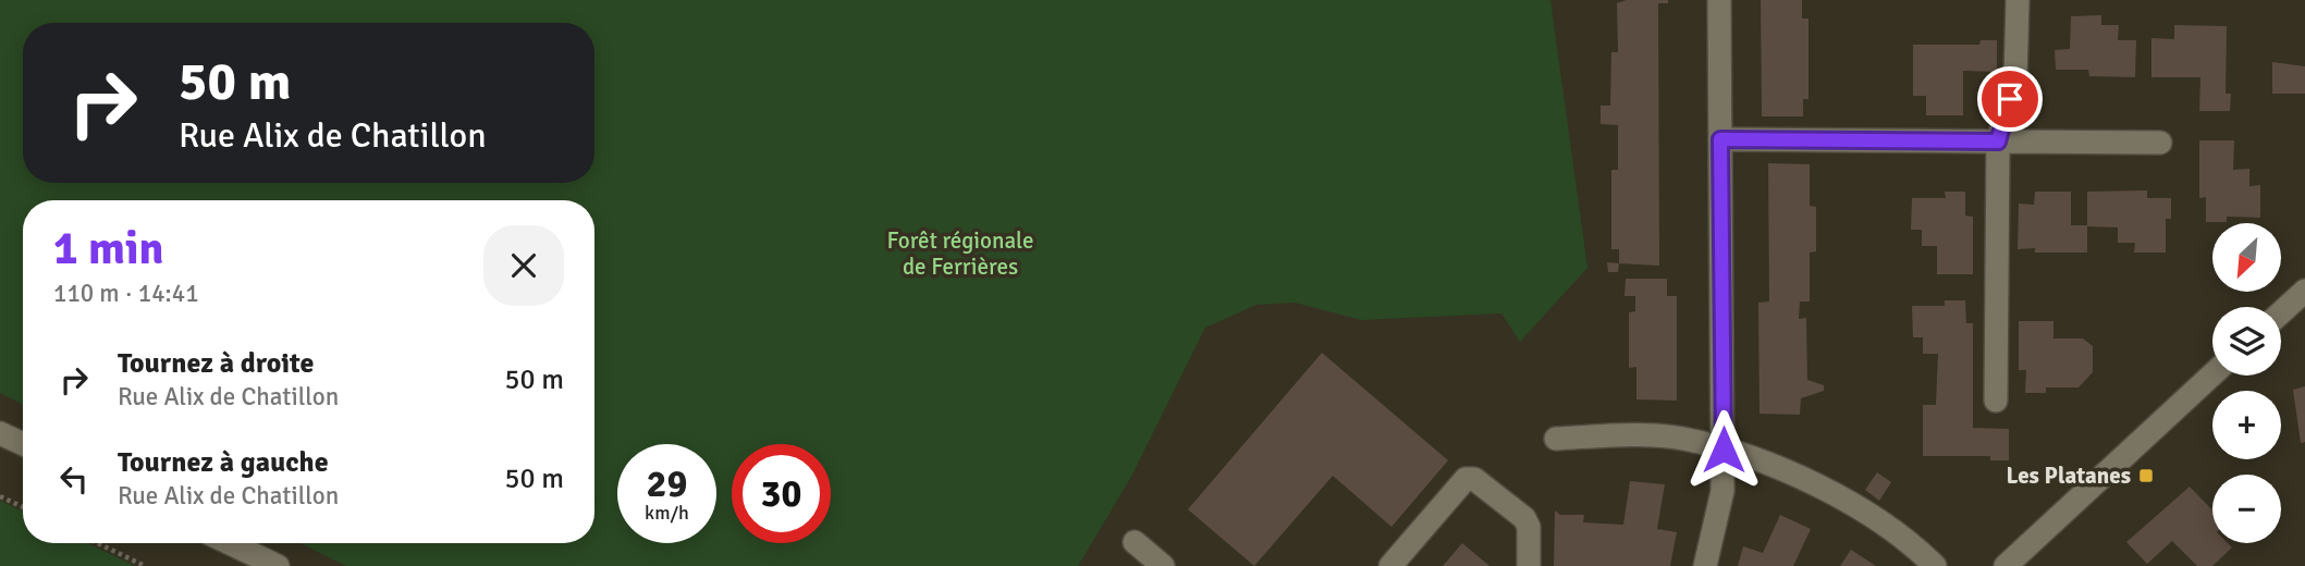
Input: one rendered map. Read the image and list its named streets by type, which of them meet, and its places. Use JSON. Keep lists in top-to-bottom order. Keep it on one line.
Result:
{"parks":["Forêt régionale de Ferrières"],"places":{"transit":["Les Platanes"]},"north":"bottom left","page":{"turn":["50 m","Rue Alix de Chatillon"],"heading":["1 min","110 m · 14:41"],"map_buttons":["+","−"],"list":[{"name":"Tournez à droite","note":"Rue Alix de Chatillon","value":"50 m"},{"name":"Tournez à gauche","note":"Rue Alix de Chatillon","value":"50 m"}],"speed":"29 km/h","limit":"30"}}
